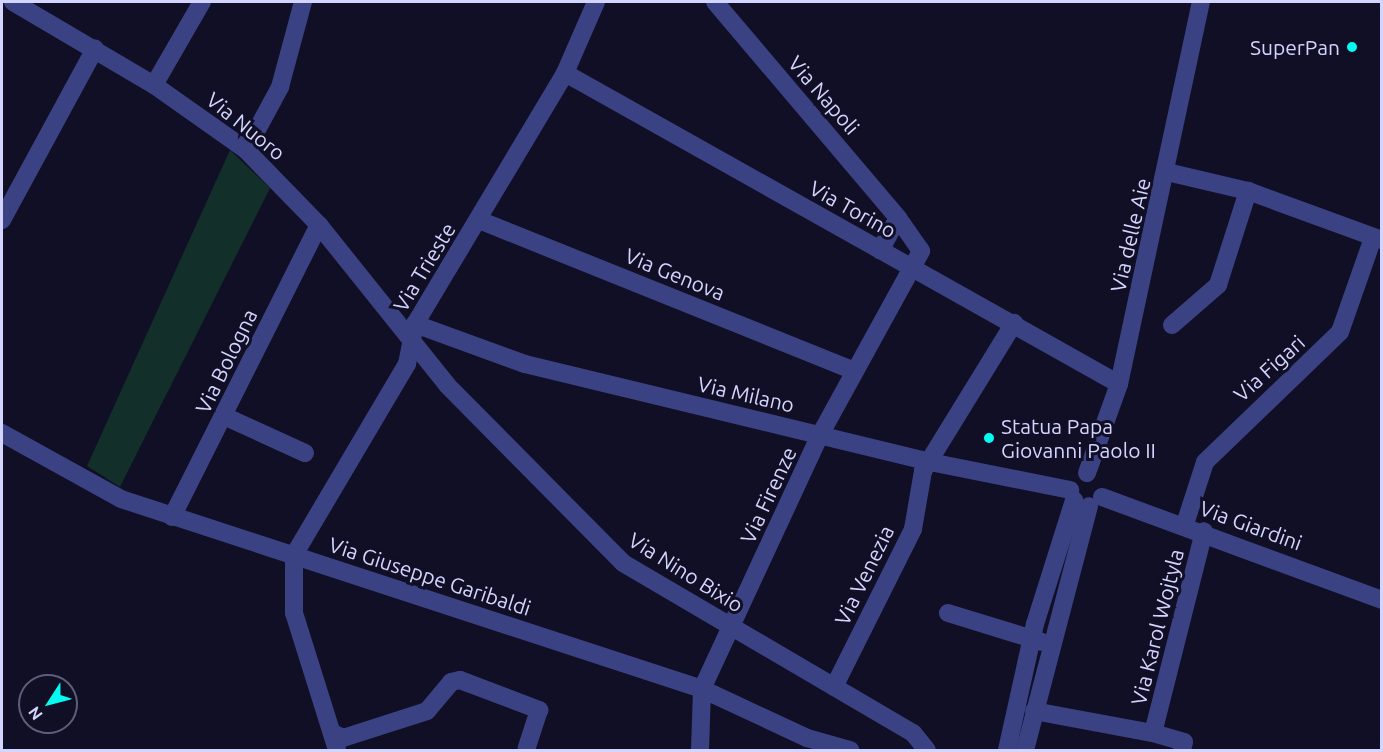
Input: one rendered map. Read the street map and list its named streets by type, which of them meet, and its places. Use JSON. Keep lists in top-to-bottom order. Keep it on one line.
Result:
{"streets":{"street":["Via Napoli","Via Nuoro","Via Torino","Via delle Aie","Via Trieste","Via Genova","Via Bologna","Via Figari","Via Milano","Via Firenze","Via Giardini","Via Nino Bixio","Via Venezia","Via Giuseppe Garibaldi","Via Karol Wojtyla"]},"crossings":[["Via Napoli","Via Torino"],["Via Napoli","Via Firenze"],["Via Nuoro","Via Trieste"],["Via Nuoro","Via Bologna"],["Via Nuoro","Via Milano"],["Via Nuoro","Via Nino Bixio"],["Via Torino","Via delle Aie"],["Via Torino","Via Trieste"],["Via Torino","Via Firenze"],["Via Torino","Via Venezia"],["Via Trieste","Via Genova"],["Via Trieste","Via Milano"],["Via Trieste","Via Nino Bixio"],["Via Trieste","Via Giuseppe Garibaldi"],["Via Genova","Via Firenze"],["Via Bologna","Via Giuseppe Garibaldi"],["Via Figari","Via Giardini"],["Via Milano","Via Firenze"],["Via Milano","Via Giardini"],["Via Milano","Via Nino Bixio"],["Via Milano","Via Venezia"],["Via Firenze","Via Nino Bixio"],["Via Firenze","Via Giuseppe Garibaldi"],["Via Giardini","Via Karol Wojtyla"],["Via Nino Bixio","Via Venezia"]],"places":["SuperPan","Statua Papa Giovanni Paolo II"],"north":"bottom left"}
